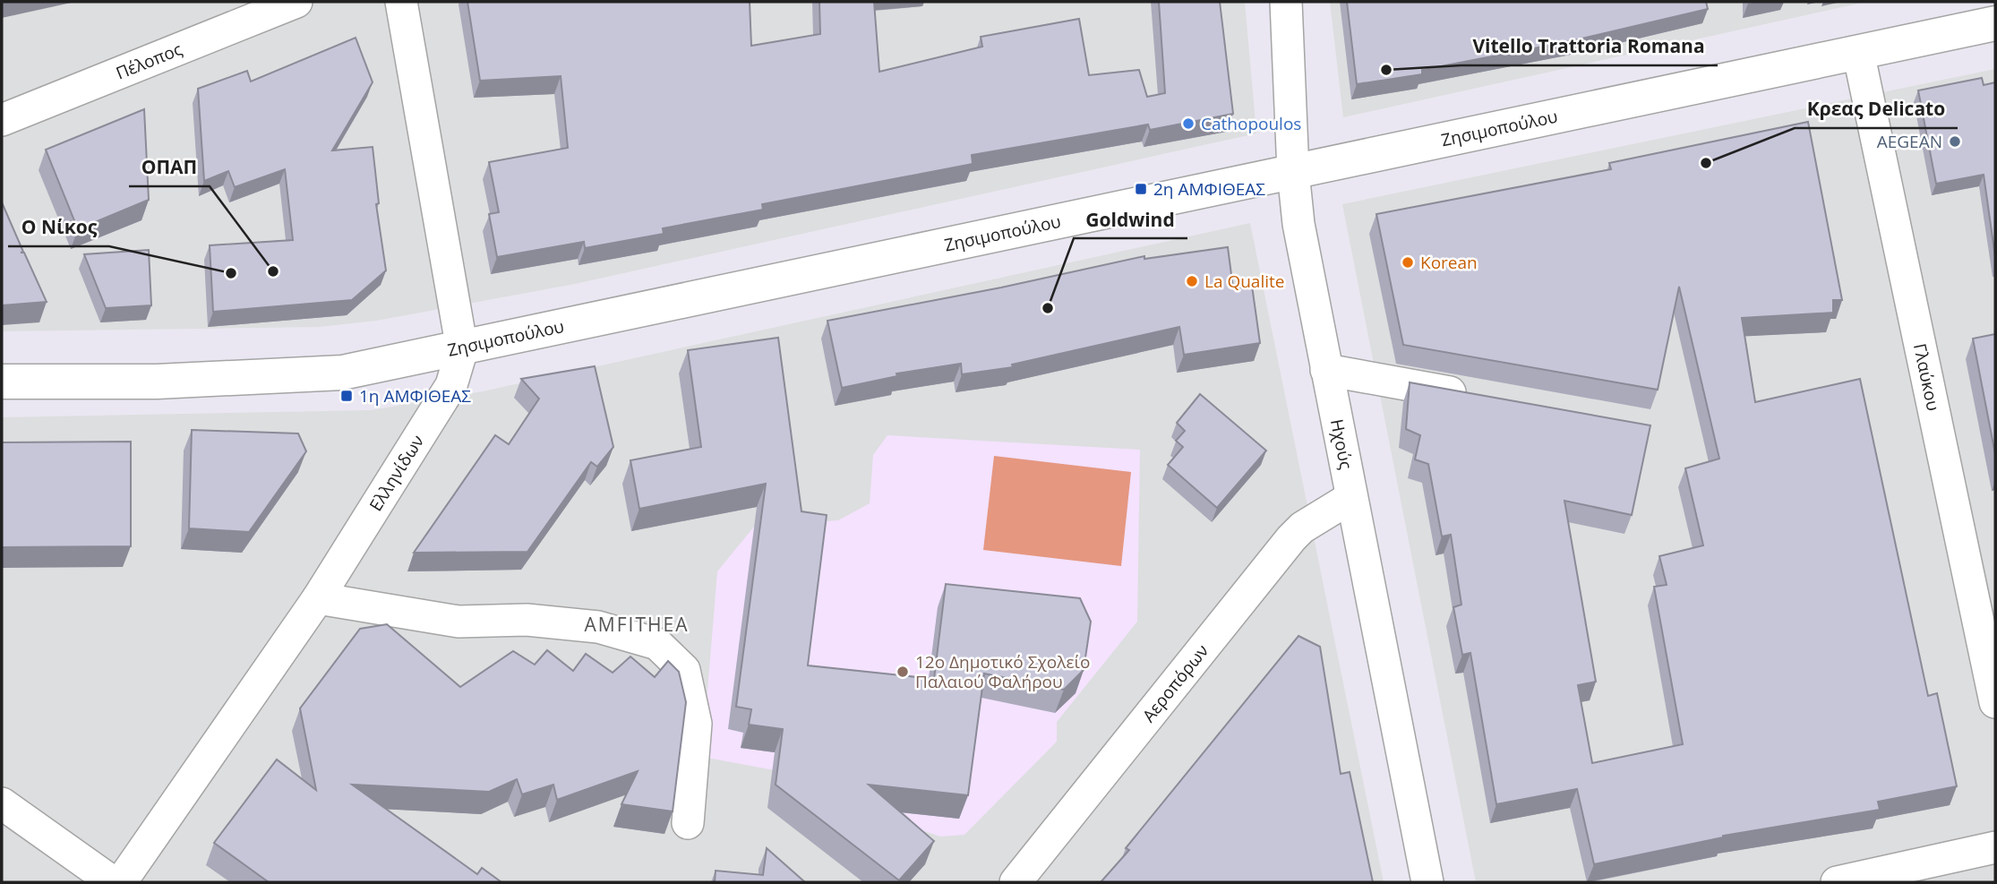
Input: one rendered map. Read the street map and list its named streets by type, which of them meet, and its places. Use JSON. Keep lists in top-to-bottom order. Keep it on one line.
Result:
{"streets":{"street":["Πέλοπος","Ζησιμοπούλου","Γλαύκου","Ηχούς","Ελληνίδων","Αεροπόρων"]},"crossings":[["Ζησιμοπούλου","Γλαύκου"],["Ζησιμοπούλου","Ηχούς"],["Ζησιμοπούλου","Ελληνίδων"],["Ηχούς","Αεροπόρων"]],"districts":["AMFITHEA"],"places":{"other":["Vitello Trattoria Romana","Cathopoulos","AEGEAN","Κρεας Delicato","Korean","ΟΠΑΠ","Ο Νίκος","La Qualite","Goldwind","12ο Δημοτικό Σχολείο Παλαιού Φαλήρου"],"transit":["2η ΑΜΦΙΘΕΑΣ","1η ΑΜΦΙΘΕΑΣ"]}}
